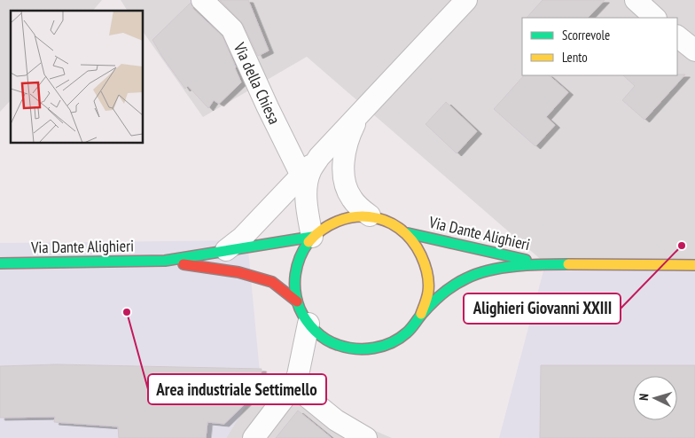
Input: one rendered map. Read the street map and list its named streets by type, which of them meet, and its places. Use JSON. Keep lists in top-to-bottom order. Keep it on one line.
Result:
{"streets":{"main road":["Via Dante Alighieri"],"street":["Via della Chiesa"]},"places":["Alighieri Giovanni XXIII","Area industriale Settimello"],"legend":["Scorrevole","Lento"],"north":"left"}
